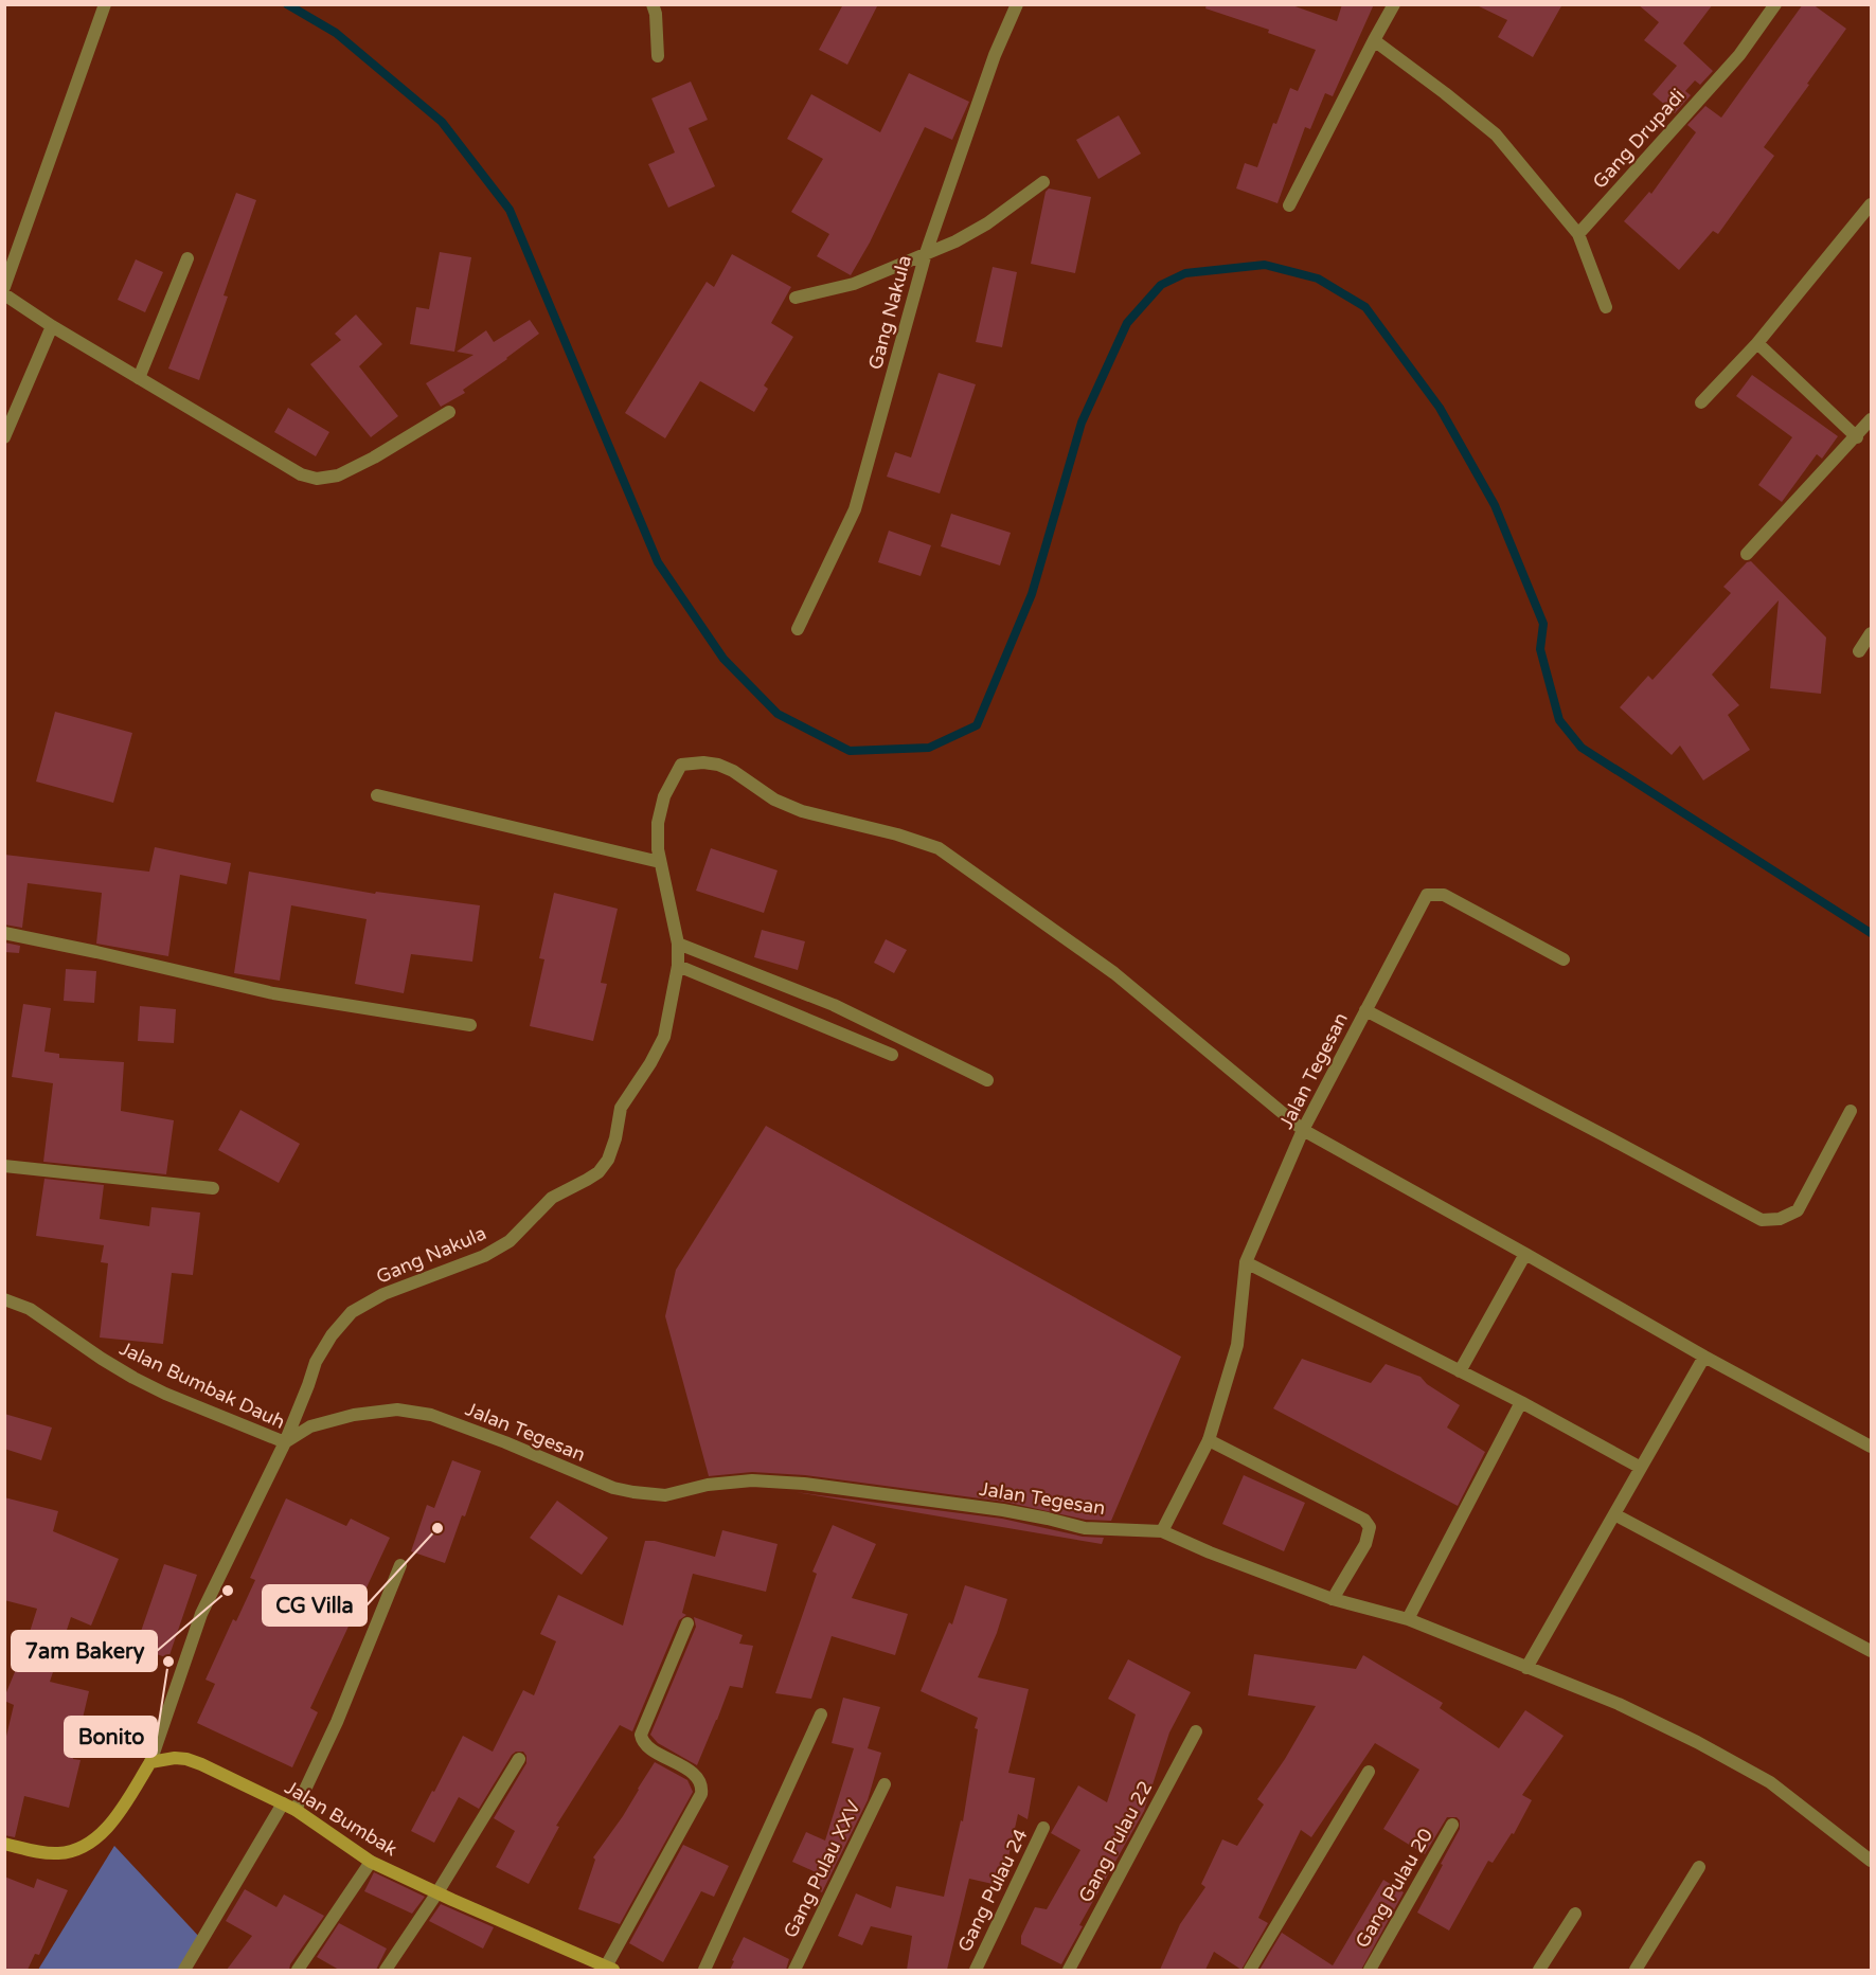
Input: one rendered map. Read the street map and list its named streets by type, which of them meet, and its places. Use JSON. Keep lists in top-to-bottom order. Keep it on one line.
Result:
{"streets":{"street":["Gang Drupadi","Gang Nakula","Jalan Tegesan","Jalan Bumbak Dauh","Jalan Bumbak","Gang Pulau 22","Gang Pulau XXV","Gang Pulau 20","Gang Pulau 24"]},"crossings":[["Gang Nakula","Jalan Tegesan"],["Gang Nakula","Jalan Bumbak Dauh"],["Jalan Tegesan","Jalan Bumbak Dauh"],["Jalan Bumbak Dauh","Jalan Bumbak"]],"places":["CG Villa","7am Bakery","Bonito"]}
